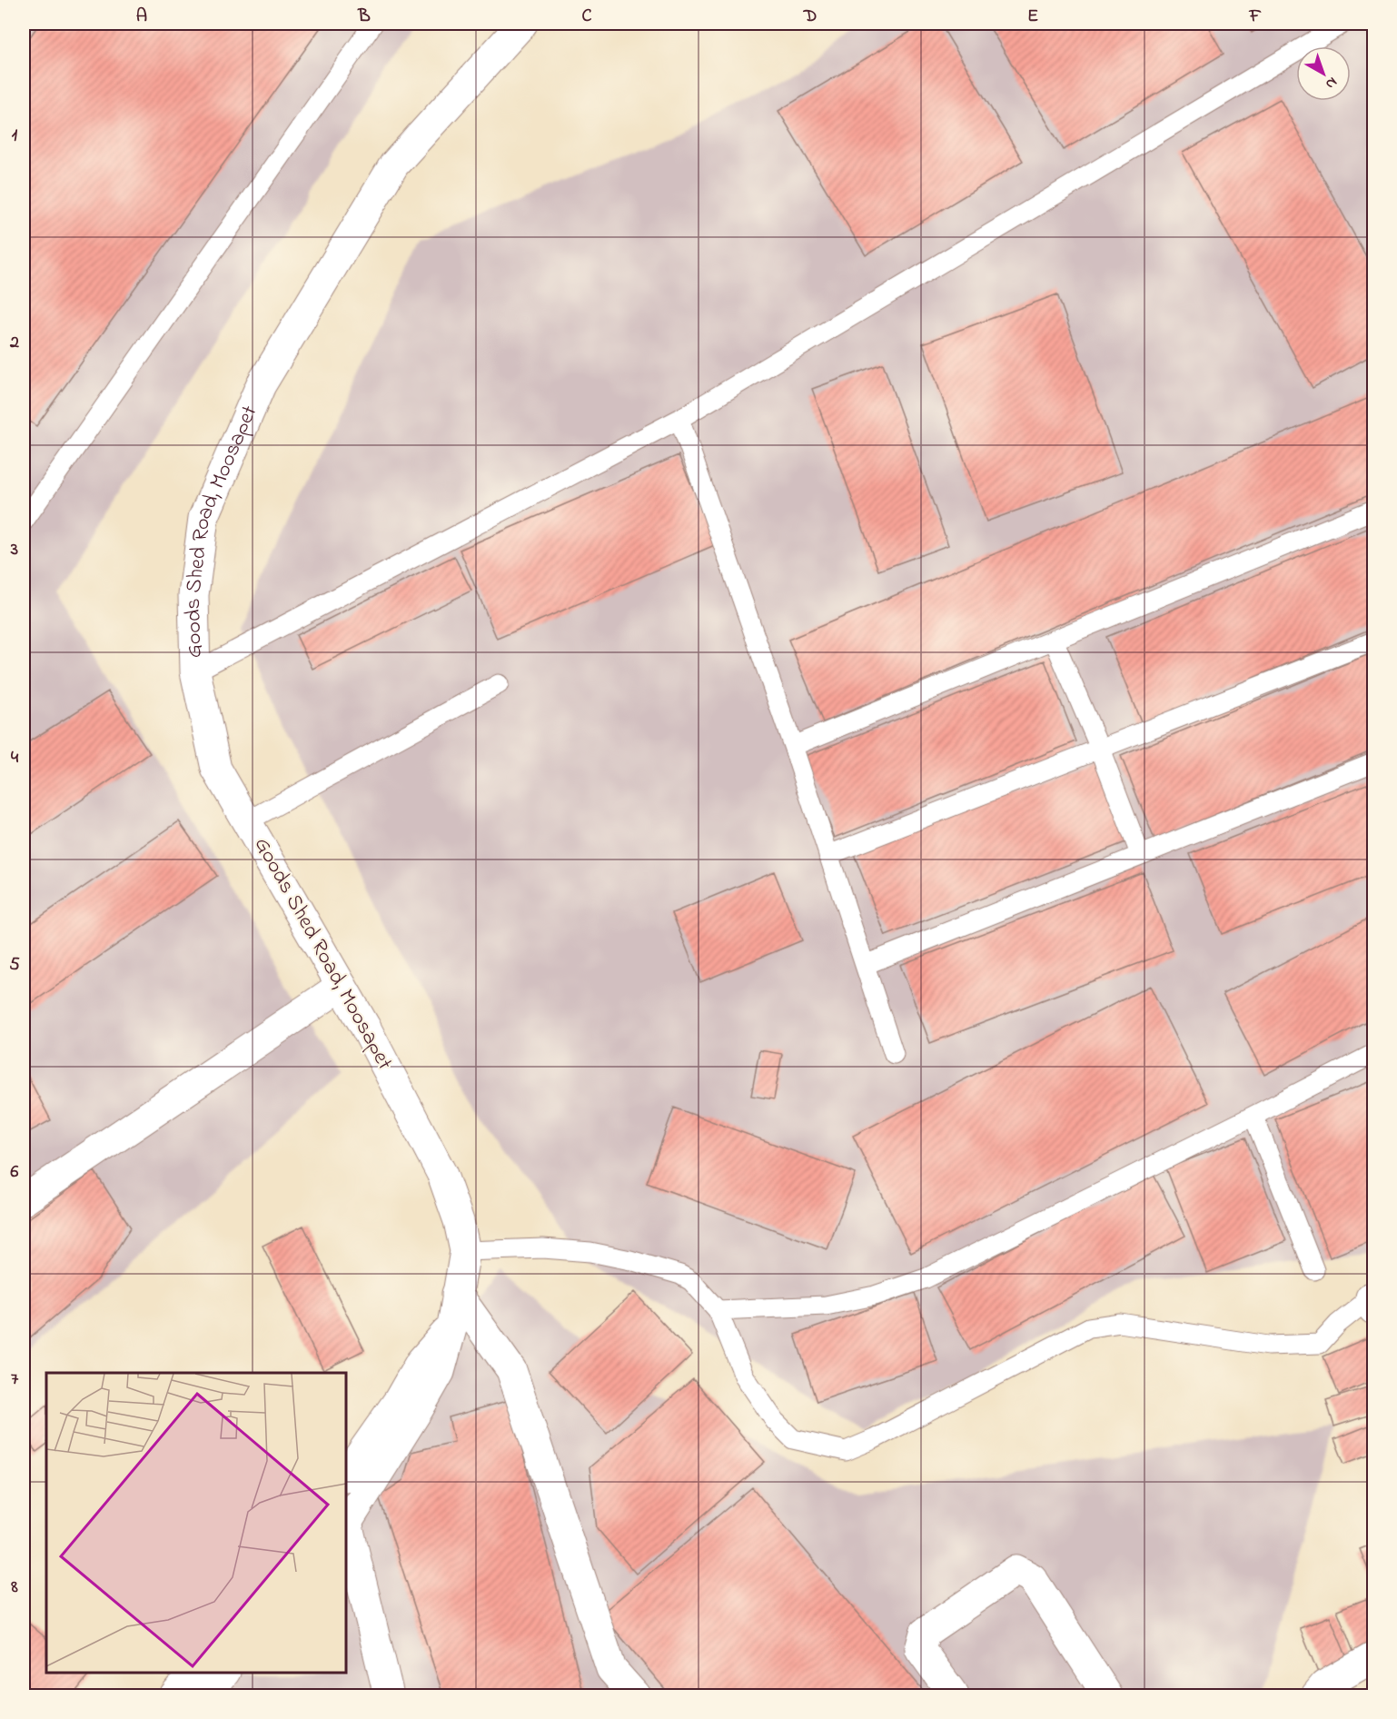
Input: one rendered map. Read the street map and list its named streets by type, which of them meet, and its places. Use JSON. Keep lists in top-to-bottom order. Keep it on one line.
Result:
{"streets":{"street":["Goods Shed Road, Moosapet"]},"north":"bottom right","grid":{"columns":["A","B","C","D","E","F"],"rows":["1","2","3","4","5","6","7","8"]}}
